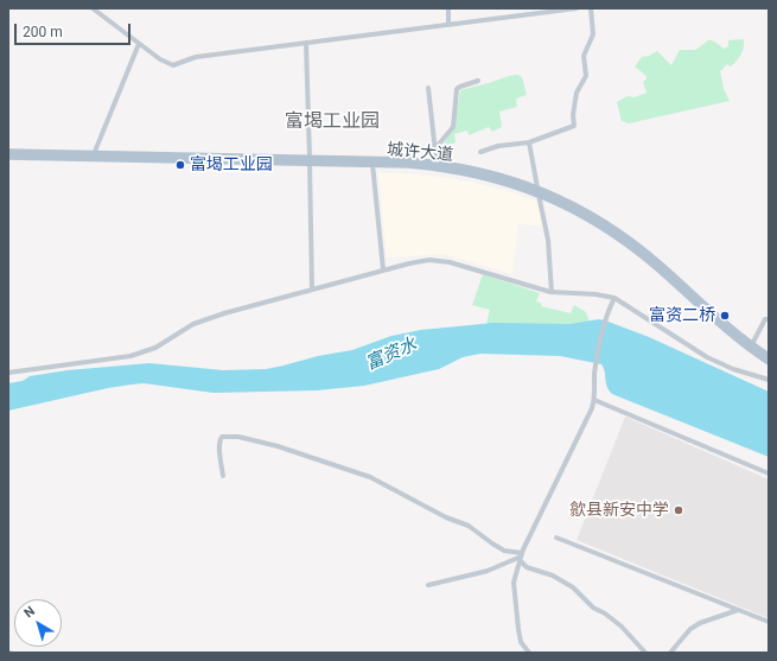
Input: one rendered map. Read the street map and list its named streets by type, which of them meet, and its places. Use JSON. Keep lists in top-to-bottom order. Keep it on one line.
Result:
{"streets":{"main road":["城许大道"]},"districts":["富堨工业园"],"water":["富资水"],"places":["富堨工业园","富资二桥","歙县新安中学"],"scale_bar":"200 m","north":"top left"}
